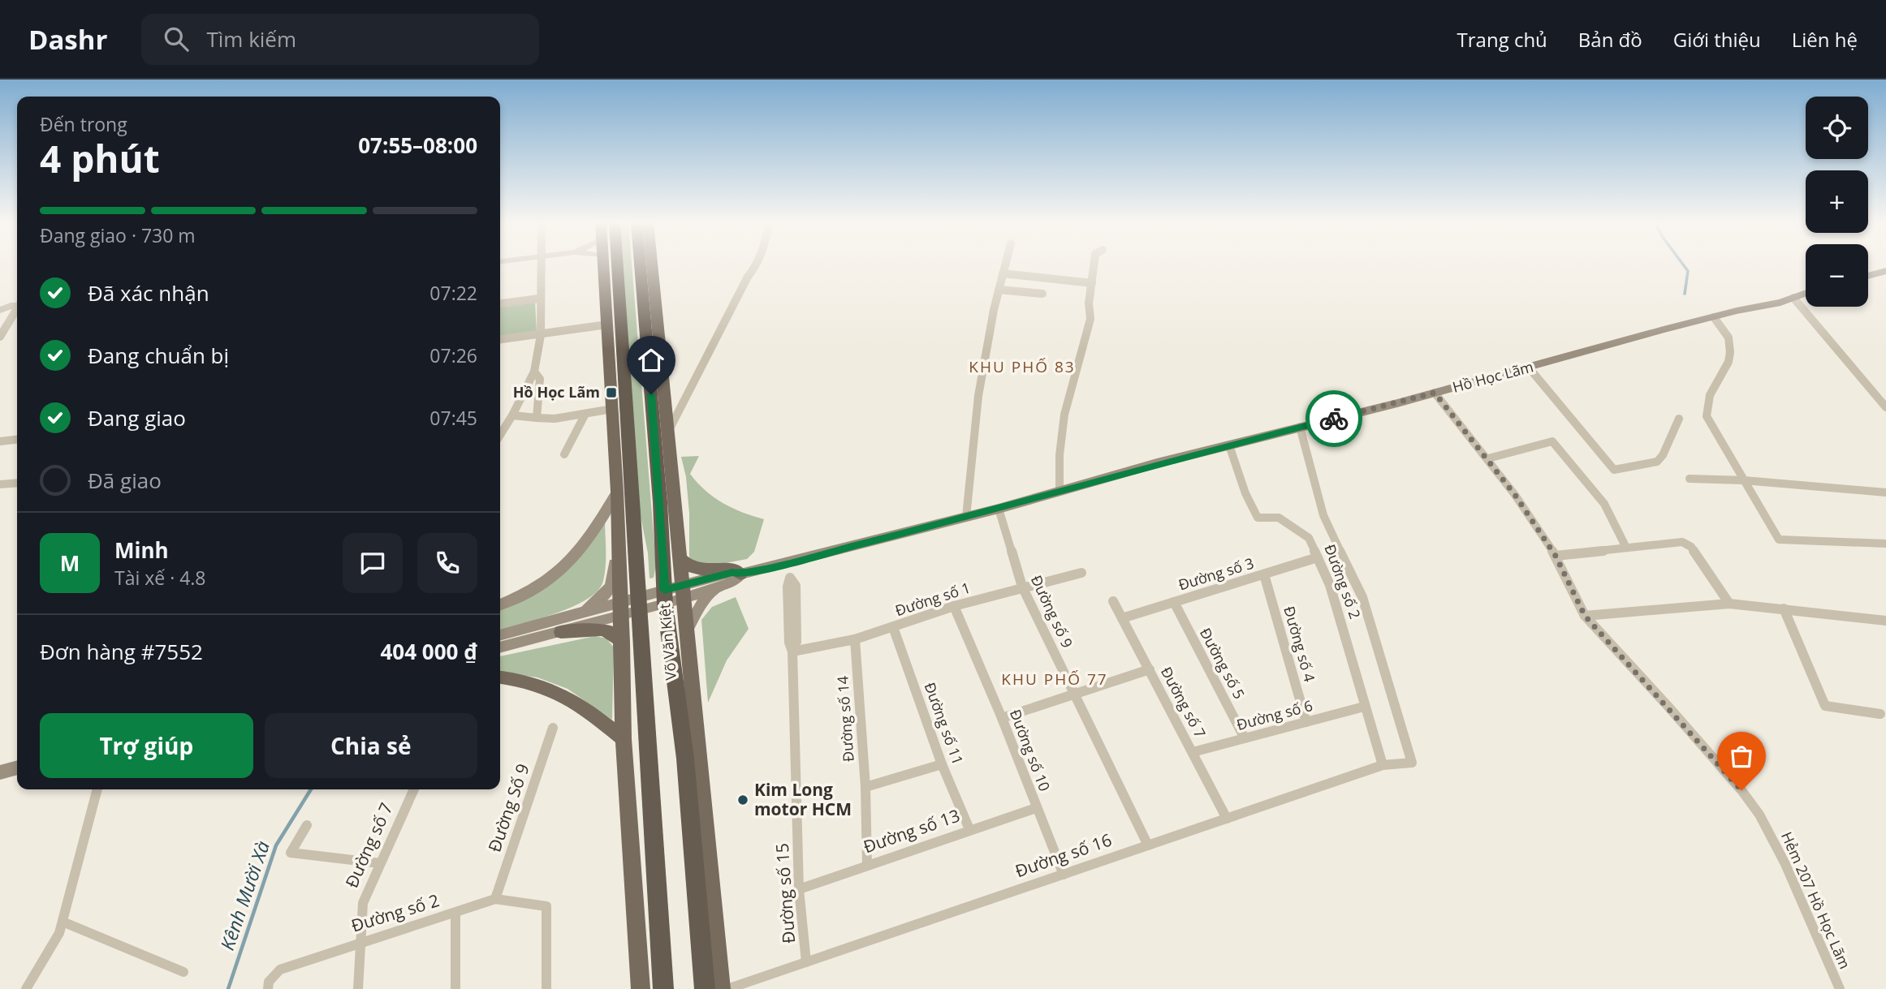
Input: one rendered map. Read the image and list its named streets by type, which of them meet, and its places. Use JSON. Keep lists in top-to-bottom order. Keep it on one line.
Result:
{"streets":{"highway":["Võ Văn Kiệt"],"main road":["Hồ Học Lãm"],"street":["Đường số 3","Đường số 2","Đường số 1","Đường số 9","Đường số 4","Đường số 5","Đường số 7","Đường số 6","Đường số 14","Đường số 11","Đường số 10","Đường Số 9","Đường số 13","Đường số 16","Đường số 15","Hẻm 207 Hồ Học Lãm"]},"crossings":[["Hồ Học Lãm","Đường số 2"],["Hồ Học Lãm","Đường số 9"],["Hồ Học Lãm","Võ Văn Kiệt"],["Hồ Học Lãm","Đường số 16"],["Hồ Học Lãm","Đường số 15"],["Hồ Học Lãm","Hẻm 207 Hồ Học Lãm"],["Đường số 3","Đường số 2"],["Đường số 3","Đường số 4"],["Đường số 3","Đường số 5"],["Đường số 3","Đường số 7"],["Đường số 2","Đường số 7"],["Đường số 2","Đường số 6"],["Đường số 2","Đường Số 9"],["Đường số 2","Đường số 16"],["Đường số 1","Đường số 9"],["Đường số 1","Đường số 14"],["Đường số 1","Đường số 11"],["Đường số 1","Đường số 10"],["Đường số 1","Đường số 15"],["Đường số 9","Đường số 16"],["Đường số 4","Đường số 6"],["Đường số 5","Đường số 6"],["Đường số 7","Đường số 6"],["Đường số 7","Đường số 16"],["Đường số 14","Đường số 13"],["Đường số 11","Đường số 13"],["Đường số 10","Đường số 13"],["Đường số 10","Đường số 16"],["Đường số 13","Đường số 15"],["Đường số 16","Đường số 15"]],"districts":["KHU PHỐ 83","KHU PHỐ 77"],"water":["Kênh Mười Xà"],"places":{"transit":["Hồ Học Lãm"],"other":["Kim Long motor HCM"]},"page":{"header":"Dashr","search":"Tìm kiếm","nav":["Trang chủ","Bản đồ","Giới thiệu","Liên hệ"],"map_buttons":["+","−"],"heading":["4 phút","Đến trong","07:55–08:00"],"panel":["Minh","Tài xế · 4.8","Đơn hàng #7552","404 000 ₫"],"bar":"Đang giao · 730 m","list":[["Đã xác nhận","07:22"],["Đang chuẩn bị","07:26"],["Đang giao","07:45"],"Đã giao"],"round":"M","buttons":["Trợ giúp","Chia sẻ"]}}
